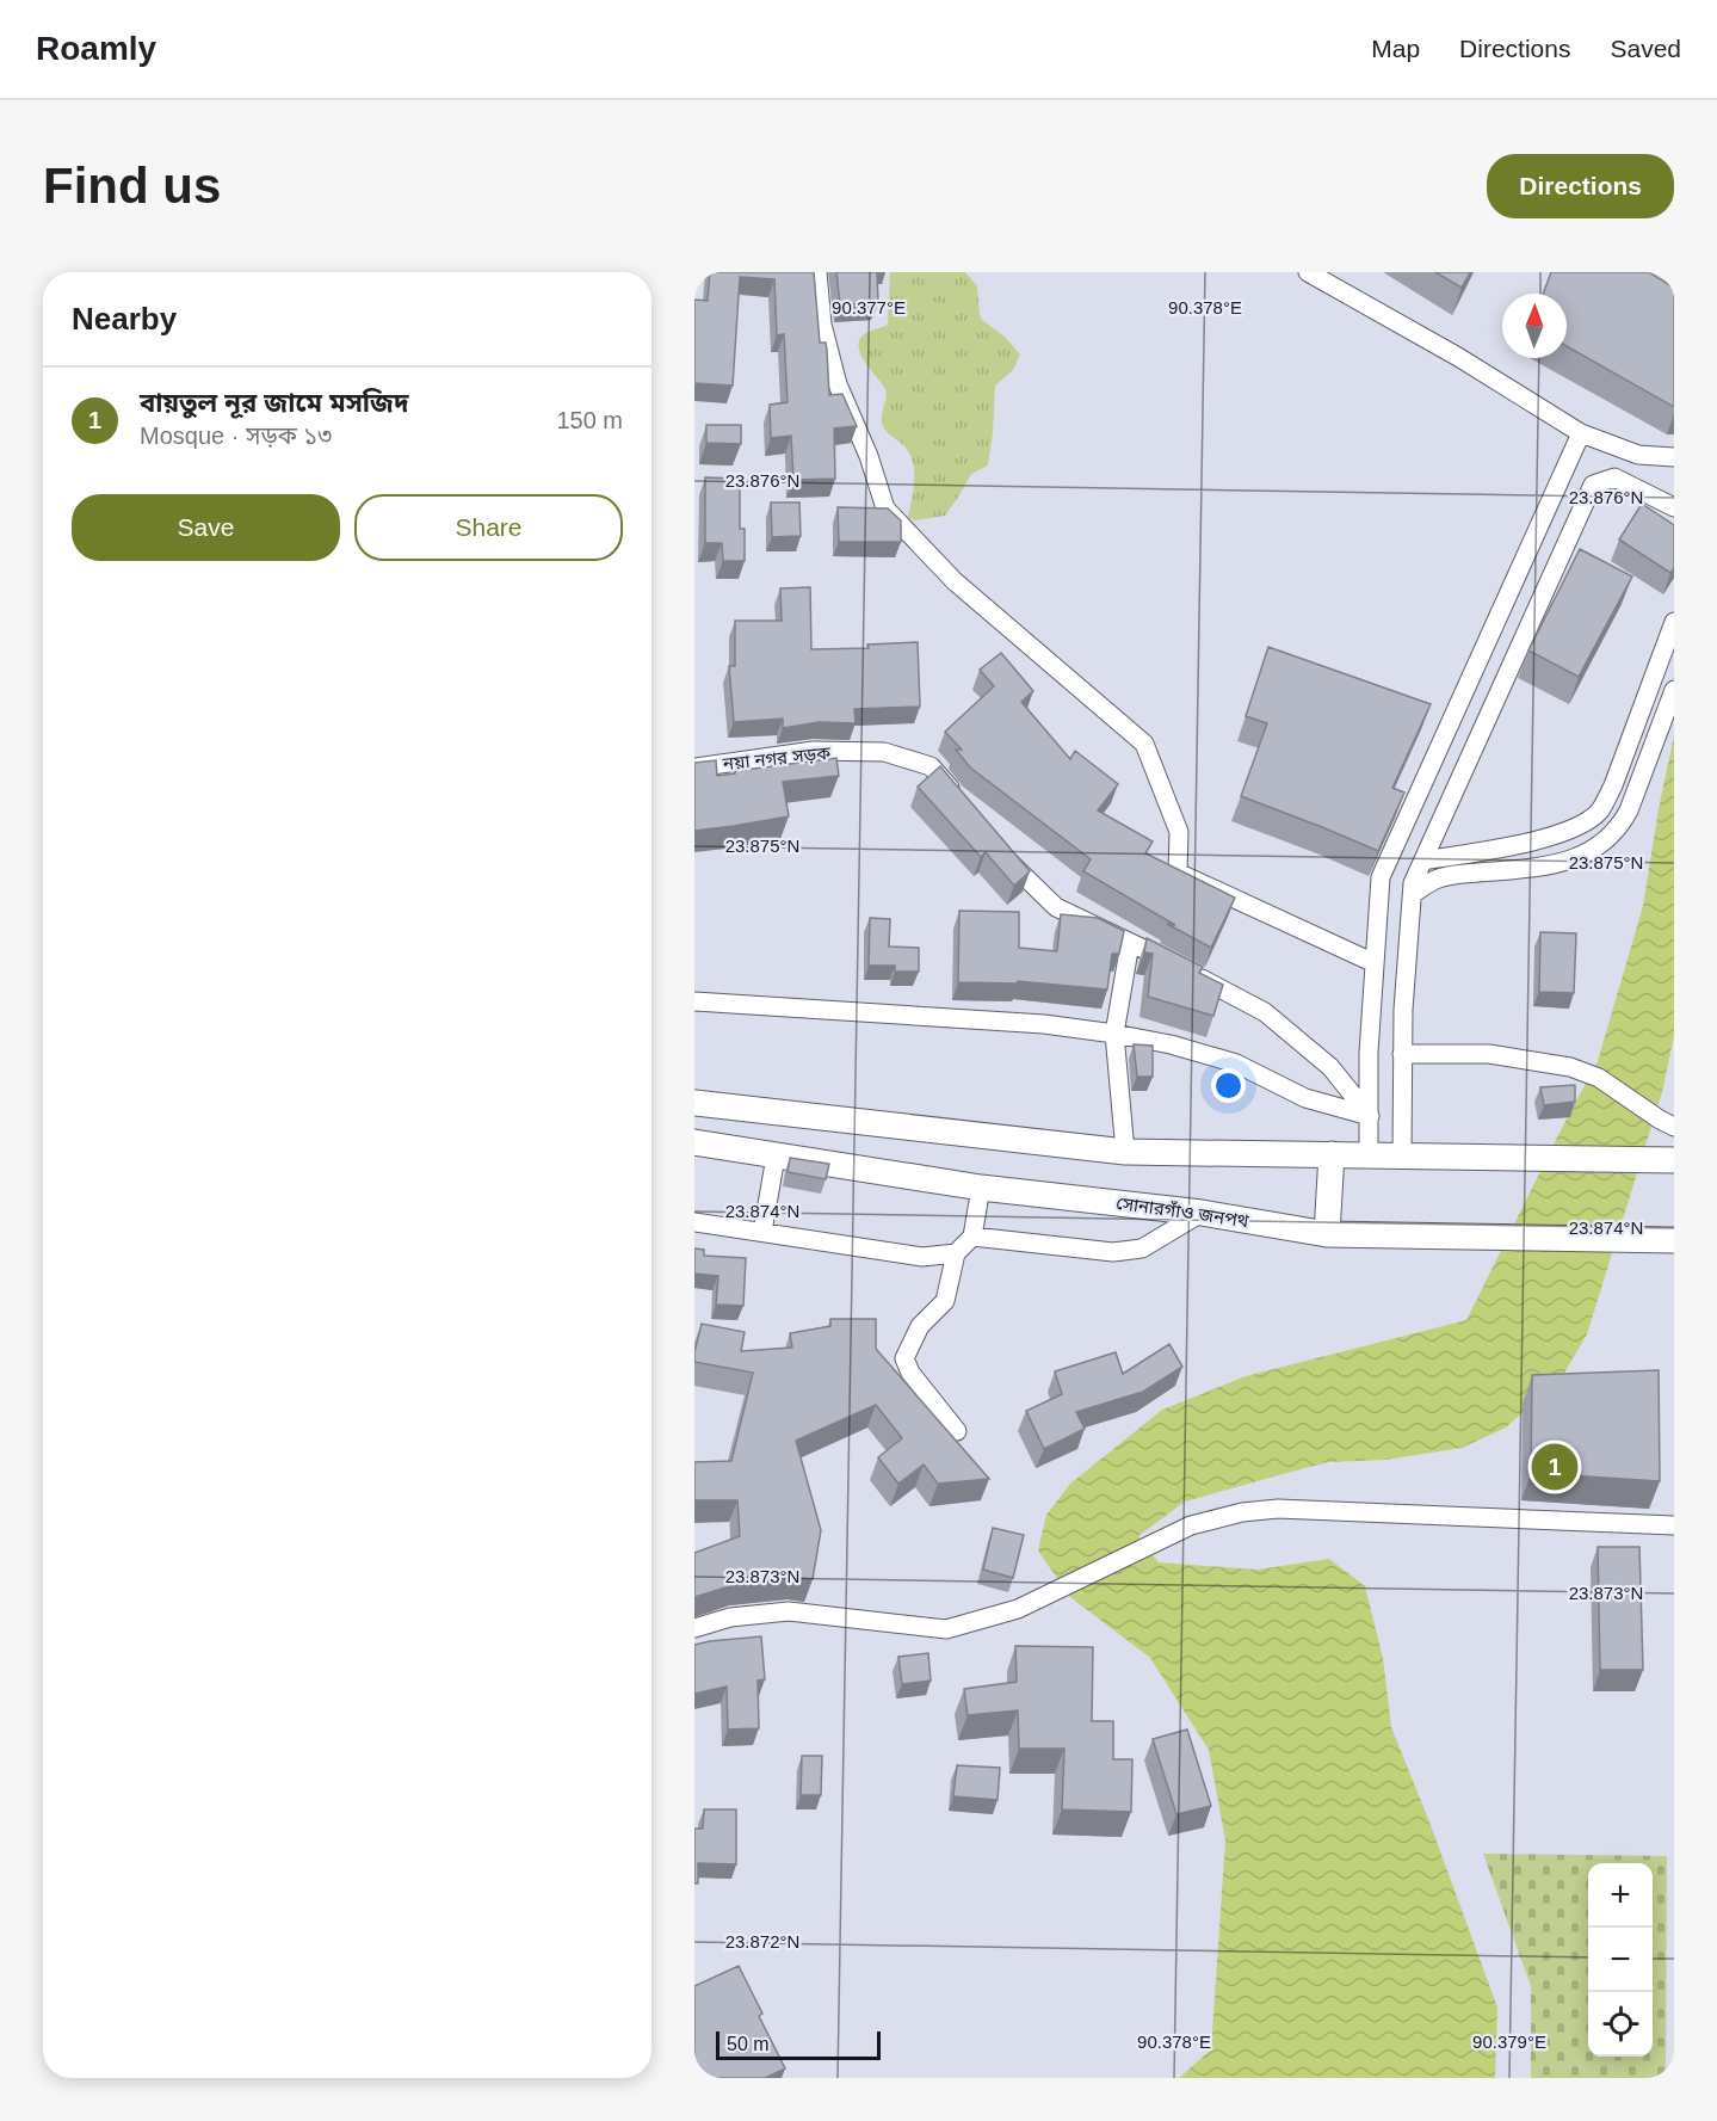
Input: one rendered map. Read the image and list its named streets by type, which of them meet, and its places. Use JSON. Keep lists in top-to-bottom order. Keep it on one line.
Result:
{"streets":{"main road":["সোনারগাঁও জনপথ"],"street":["নয়া নগর সড়ক"]},"scale_bar":"50 m","north":"top","page":{"header":"Roamly","nav":["Map","Directions","Saved"],"buttons":["Directions",["Save","Share"]],"title":"Find us","heading":"Nearby","list":[{"mark":"1","name":"বায়তুল নূর জামে মসজিদ","note":"Mosque · সড়ক ১৩","value":"150 m"}],"pins":"1","map_buttons":["+","−"],"scale":"50 m"},"coordinates":["90.377°E","90.378°E","23.876°N","23.875°N","23.874°N","23.873°N","23.872°N","90.379°E"]}
